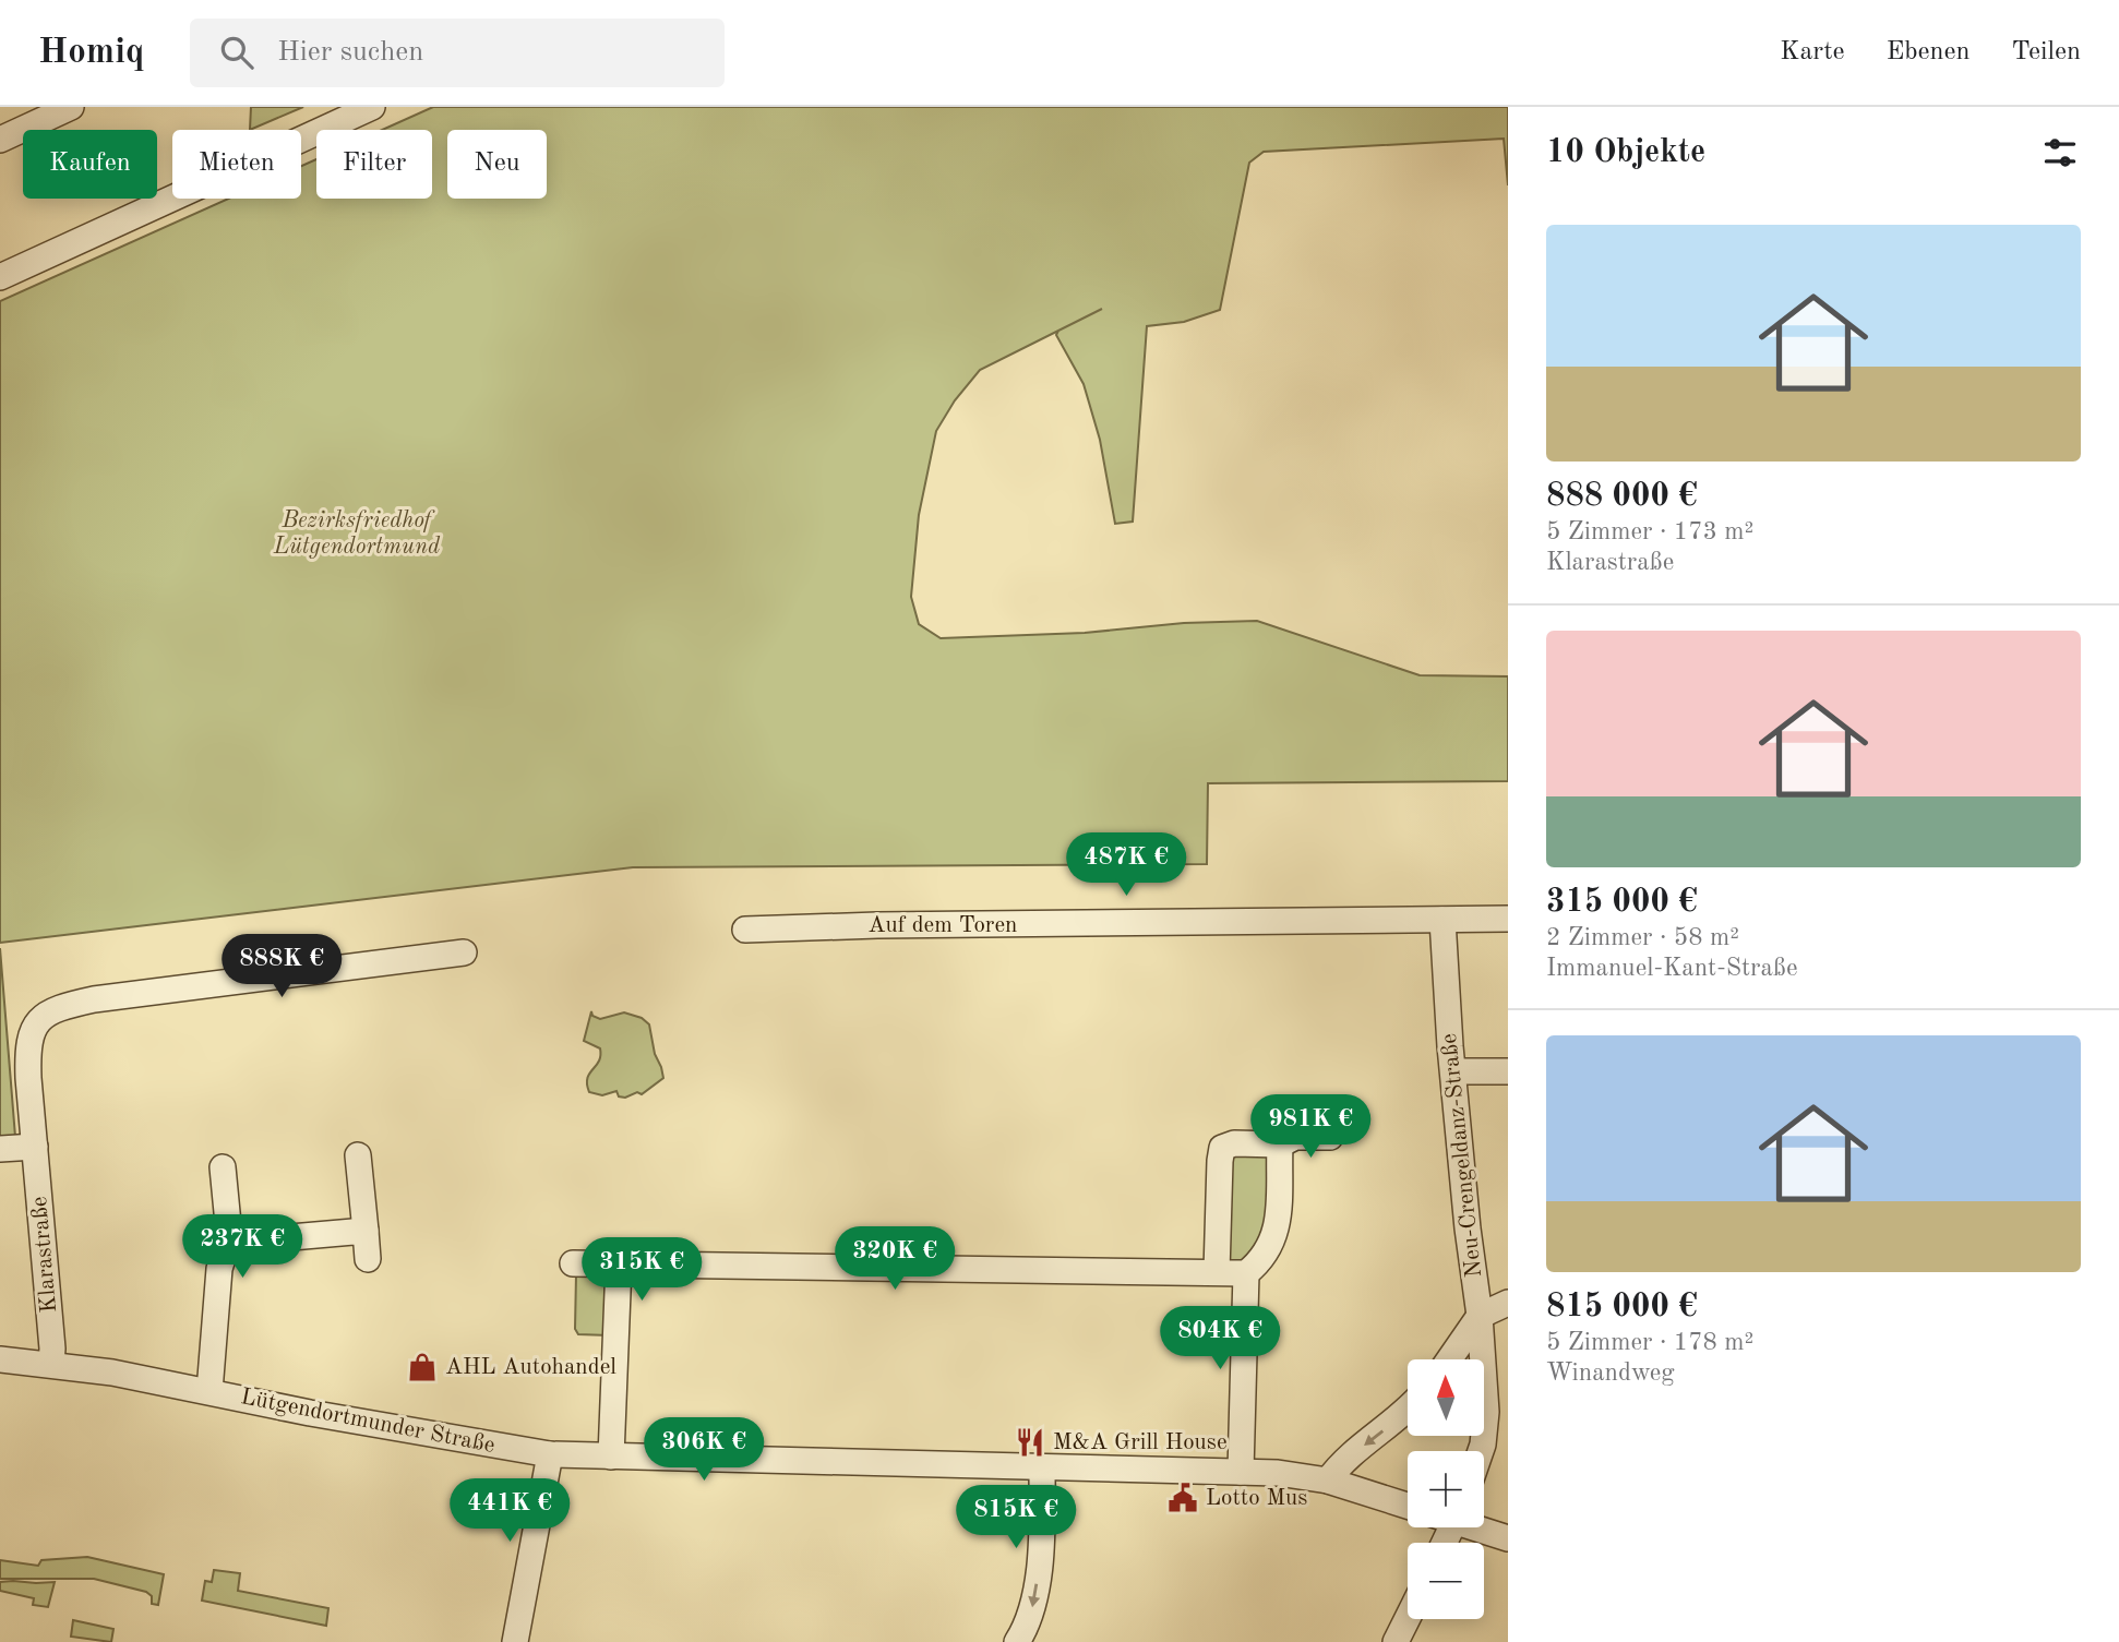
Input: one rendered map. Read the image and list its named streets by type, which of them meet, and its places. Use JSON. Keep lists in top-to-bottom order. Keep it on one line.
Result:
{"streets":{"street":["Auf dem Toren","Neu-Crengeldanz-Straße","Klarastraße","Lütgendortmunder Straße"]},"crossings":[["Auf dem Toren","Neu-Crengeldanz-Straße"],["Klarastraße","Lütgendortmunder Straße"]],"parks":["Bezirksfriedhof Lütgendortmund"],"places":{"shop":["AHL Autohandel"],"restaurant":["M&A Grill House"],"public building":["Lotto Mus"]},"north":"top","page":{"header":"Homiq","search":"Hier suchen","nav":["Karte","Ebenen","Teilen"],"heading":"10 Objekte","chip":["Kaufen","Mieten","Filter","Neu"],"list":[{"name":"888 000 €","note":"5 Zimmer · 173 m² · Klarastraße"},{"name":"315 000 €","note":"2 Zimmer · 58 m² · Immanuel-Kant-Straße"},{"name":"815 000 €","note":"5 Zimmer · 178 m² · Winandweg"}],"price":["487K €","888K €","981K €","237K €","320K €","315K €","804K €","306K €","441K €","815K €"],"map_buttons":["+","−"]}}
